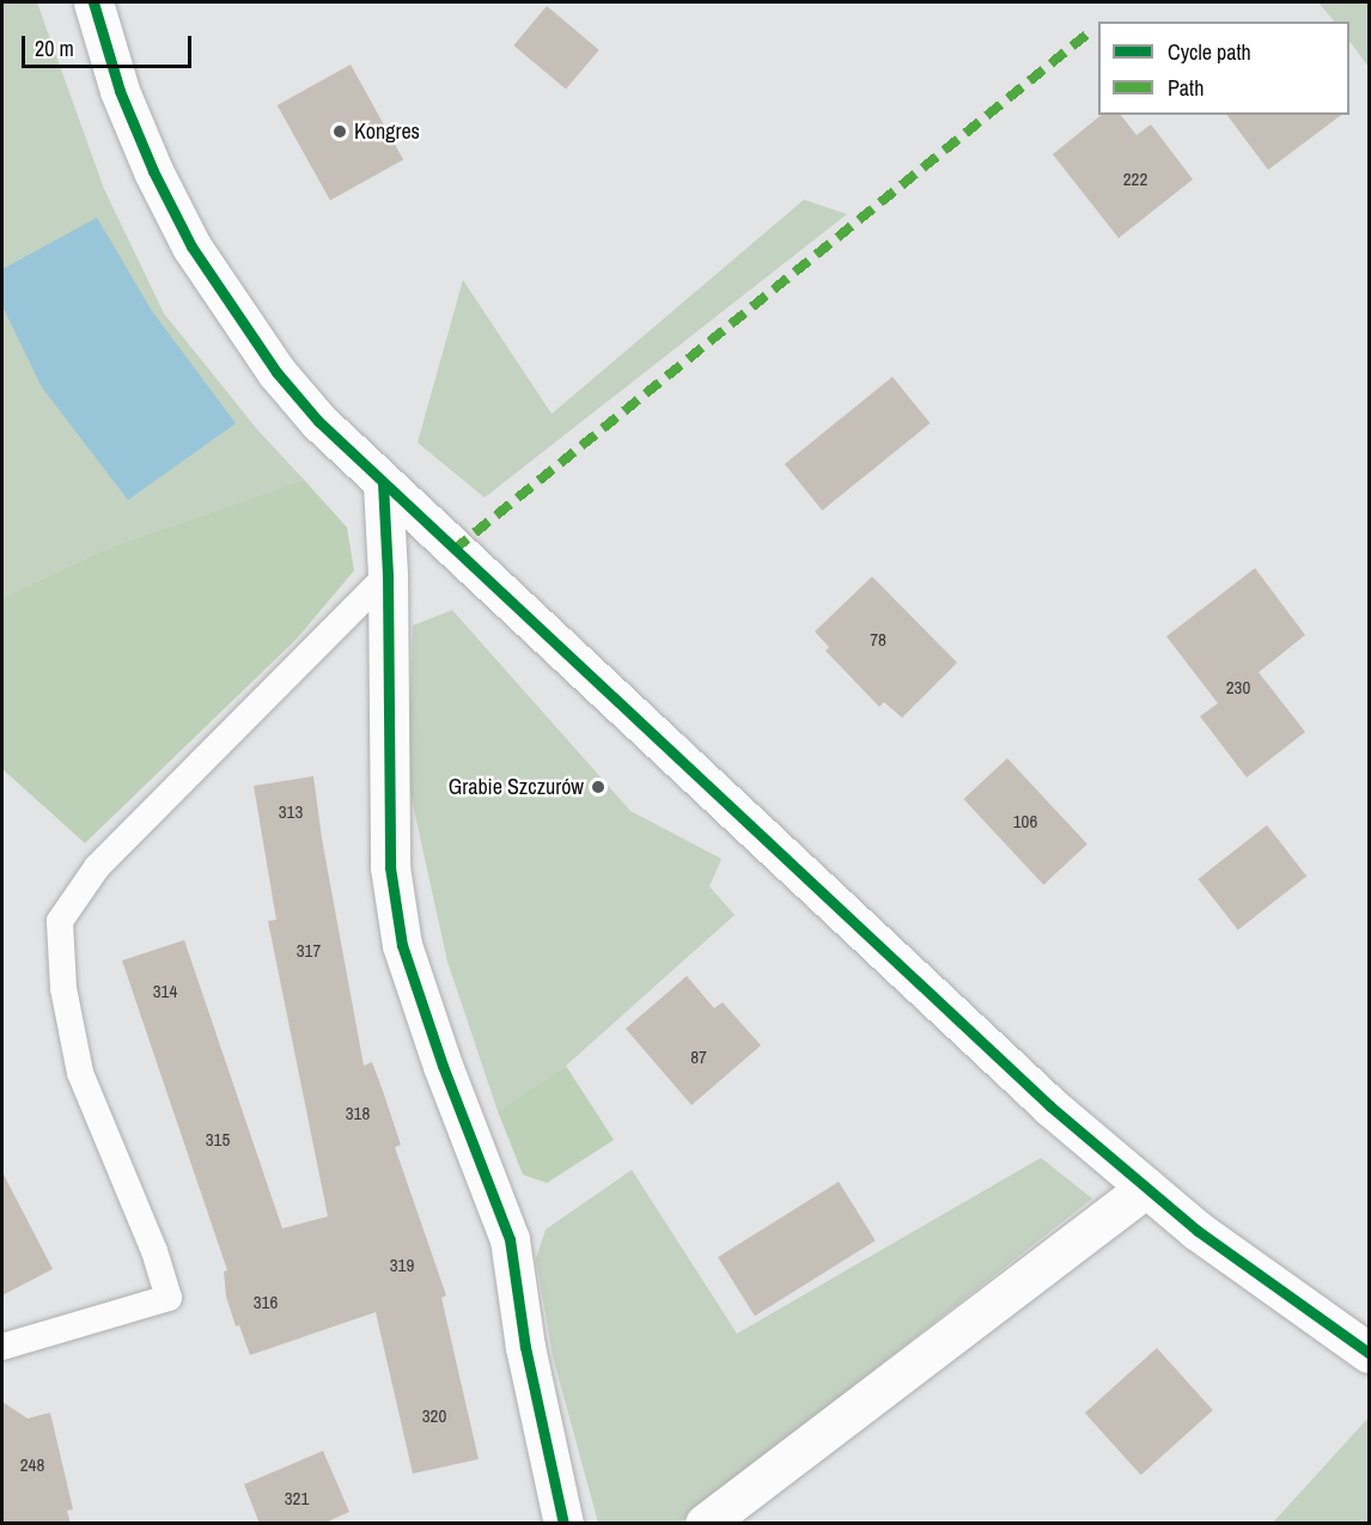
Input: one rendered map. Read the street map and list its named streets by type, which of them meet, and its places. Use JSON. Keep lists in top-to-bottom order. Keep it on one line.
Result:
{"places":["Kongres","Grabie Szczurów"],"house_numbers":["222","78","230","313","106","317","314","87","318","315","319","316","320","248","321"],"legend":["Cycle path","Path"],"scale_bar":"20 m"}
